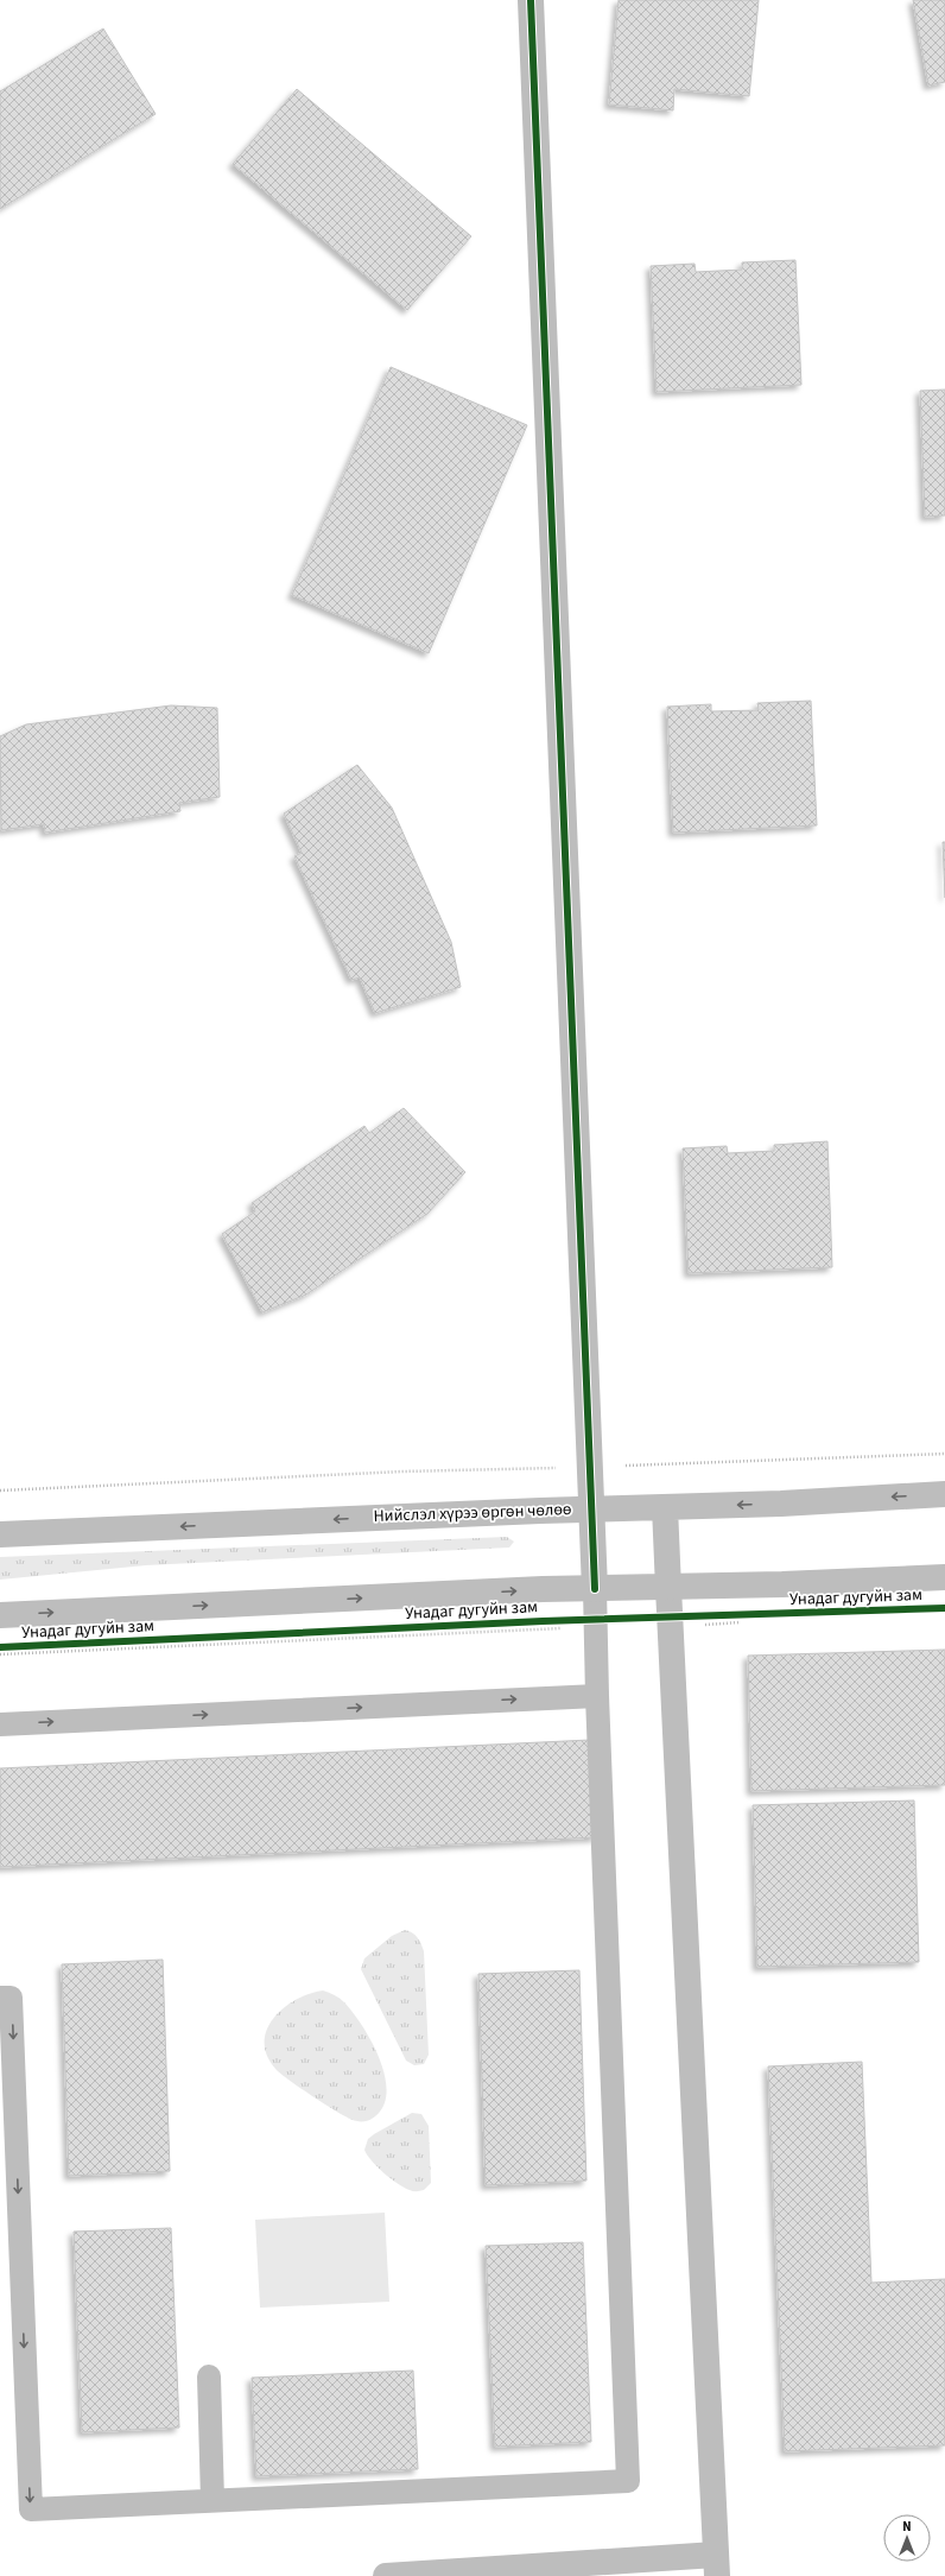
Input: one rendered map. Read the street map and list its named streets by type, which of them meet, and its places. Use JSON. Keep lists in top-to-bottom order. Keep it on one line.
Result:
{"streets":{"street":["Нийслэл хүрээ өргөн чөлөө"],"cycle path":["Унадаг дугуйн зам"]},"north":"top"}
